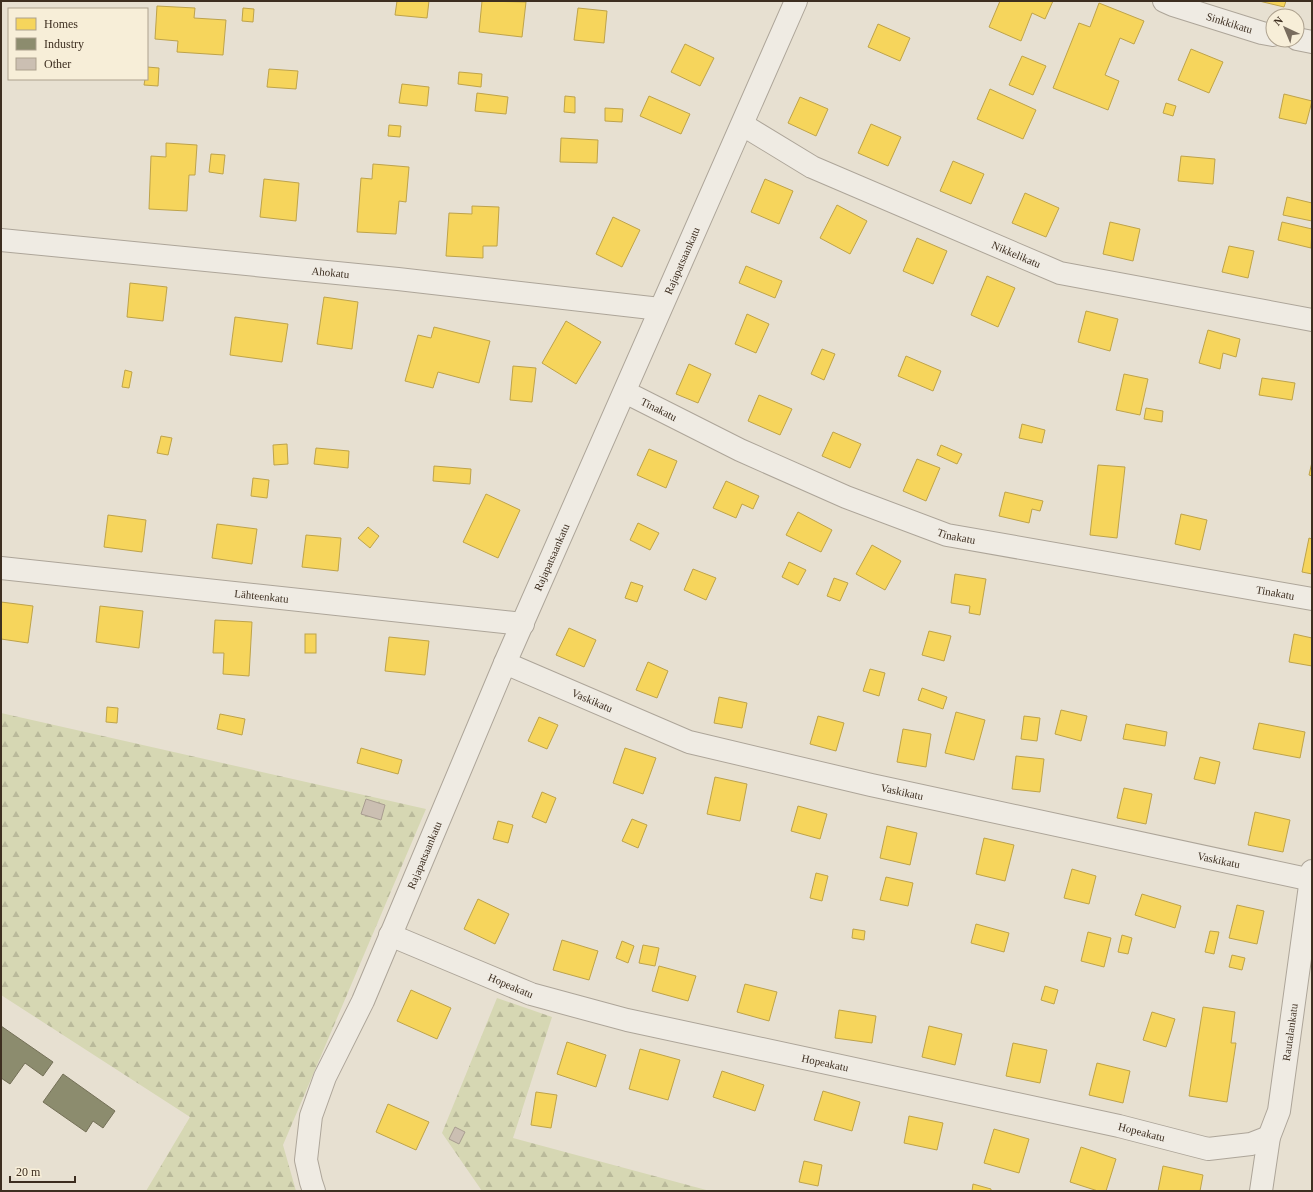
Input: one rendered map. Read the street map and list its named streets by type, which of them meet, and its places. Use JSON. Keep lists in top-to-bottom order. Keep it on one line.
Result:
{"streets":{"street":["Sinkkikatu","Nikkelikatu","Rajapatsaankatu","Ahokatu","Tinakatu","Lähteenkatu","Vaskikatu","Hopeakatu","Rautalankatu"]},"crossings":[["Nikkelikatu","Rajapatsaankatu"],["Rajapatsaankatu","Ahokatu"],["Rajapatsaankatu","Tinakatu"],["Rajapatsaankatu","Lähteenkatu"],["Rajapatsaankatu","Vaskikatu"],["Rajapatsaankatu","Hopeakatu"],["Vaskikatu","Rautalankatu"],["Hopeakatu","Rautalankatu"]],"legend":["Homes","Industry","Other"],"scale_bar":"20 m","north":"top left"}
